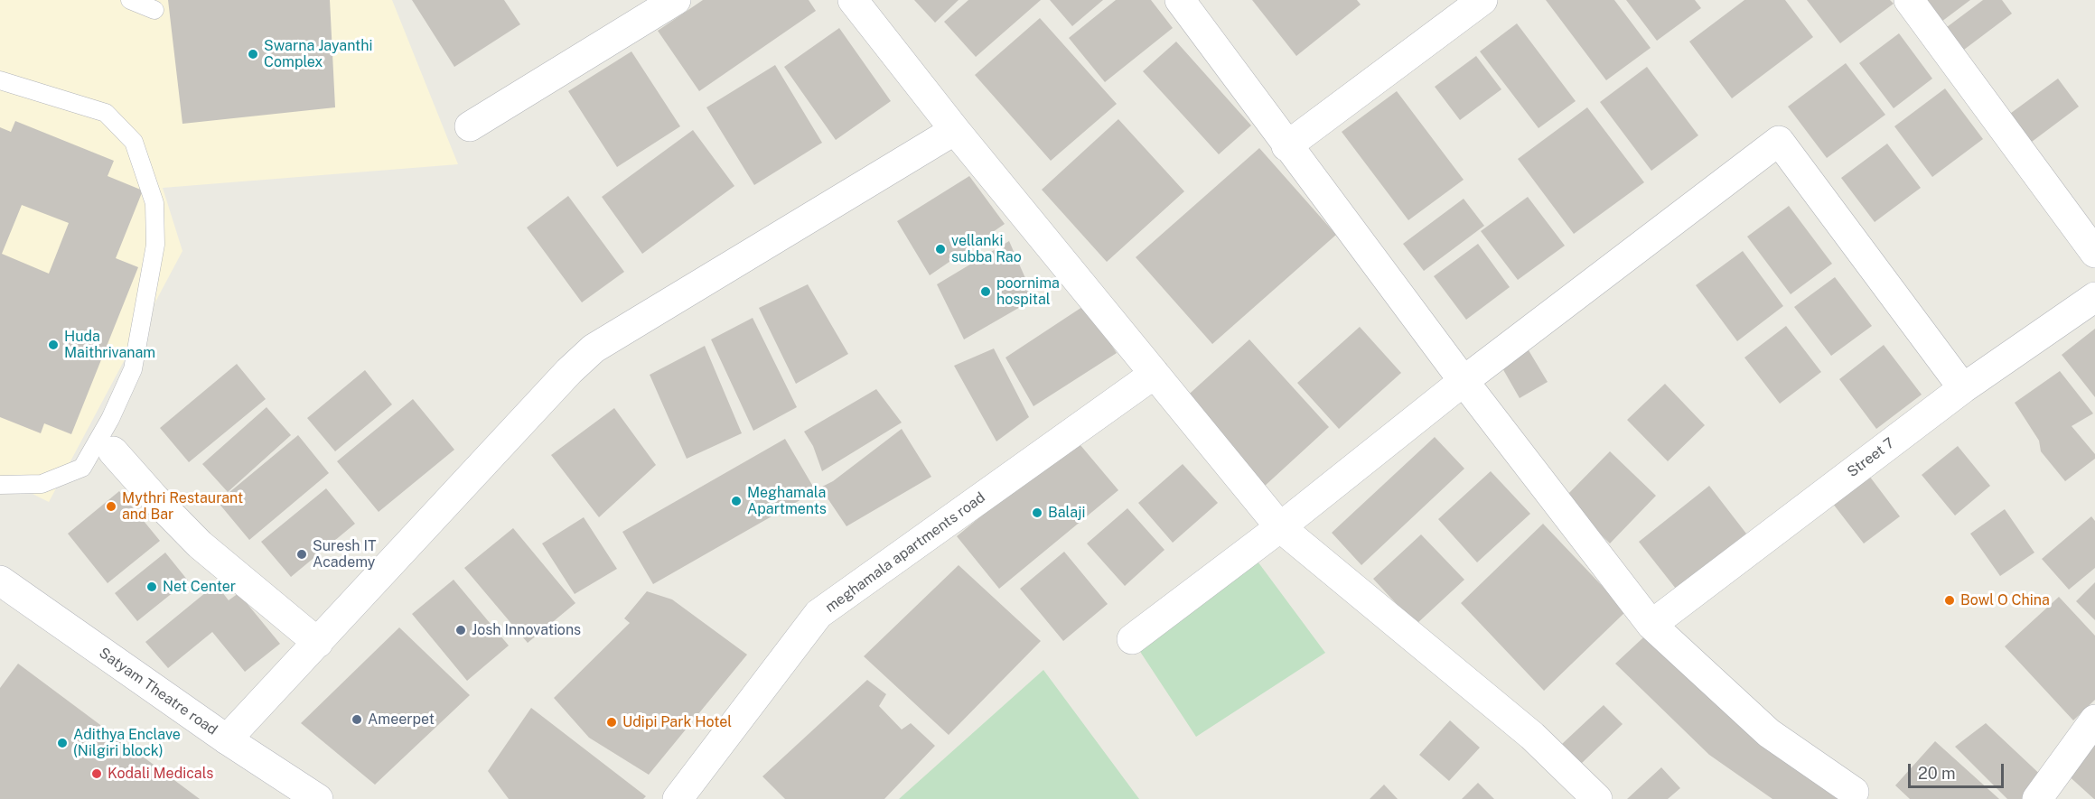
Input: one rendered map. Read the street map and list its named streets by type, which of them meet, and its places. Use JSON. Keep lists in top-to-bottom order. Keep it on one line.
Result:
{"streets":{"street":["Street 7","meghamala apartments road","Satyam Theatre road"]},"places":["Swarna Jayanthi Complex","vellanki subba Rao","poornima hospital","Huda Maithrivanam","Meghamala Apartments","Mythri Restaurant and Bar","Balaji","Suresh IT Academy","Net Center","Bowl O China","Josh Innovations","Ameerpet","Udipi Park Hotel","Adithya Enclave (Nilgiri block)","Kodali Medicals"],"scale_bar":"20 m"}
